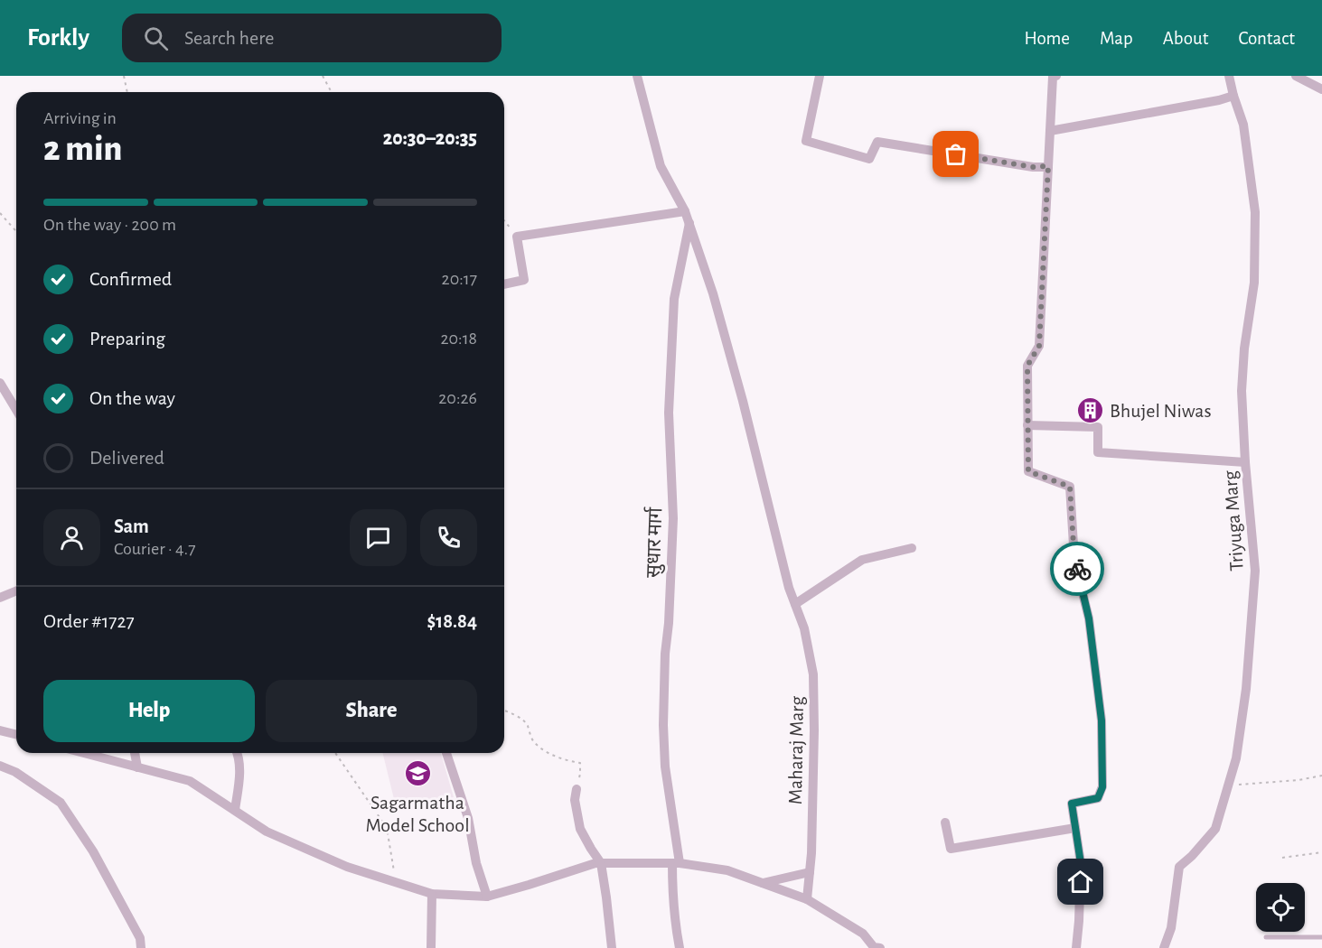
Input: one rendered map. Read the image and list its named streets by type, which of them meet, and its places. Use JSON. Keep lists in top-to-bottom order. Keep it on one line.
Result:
{"streets":{"street":["Triyuga Marg","सुधार मार्ग","Maharaj Marg"]},"crossings":[["सुधार मार्ग","Maharaj Marg"]],"places":{"building":["Bhujel Niwas"],"school or university":["Sagarmatha Model School"]},"page":{"header":"Forkly","search":"Search here","nav":["Home","Map","About","Contact"],"heading":["2 min","Arriving in","20:30–20:35"],"panel":["Sam","Courier · 4.7","Order #1727","$18.84"],"bar":"On the way · 200 m","list":[["Confirmed","20:17"],["Preparing","20:18"],["On the way","20:26"],"Delivered"],"buttons":["Help","Share"]}}
